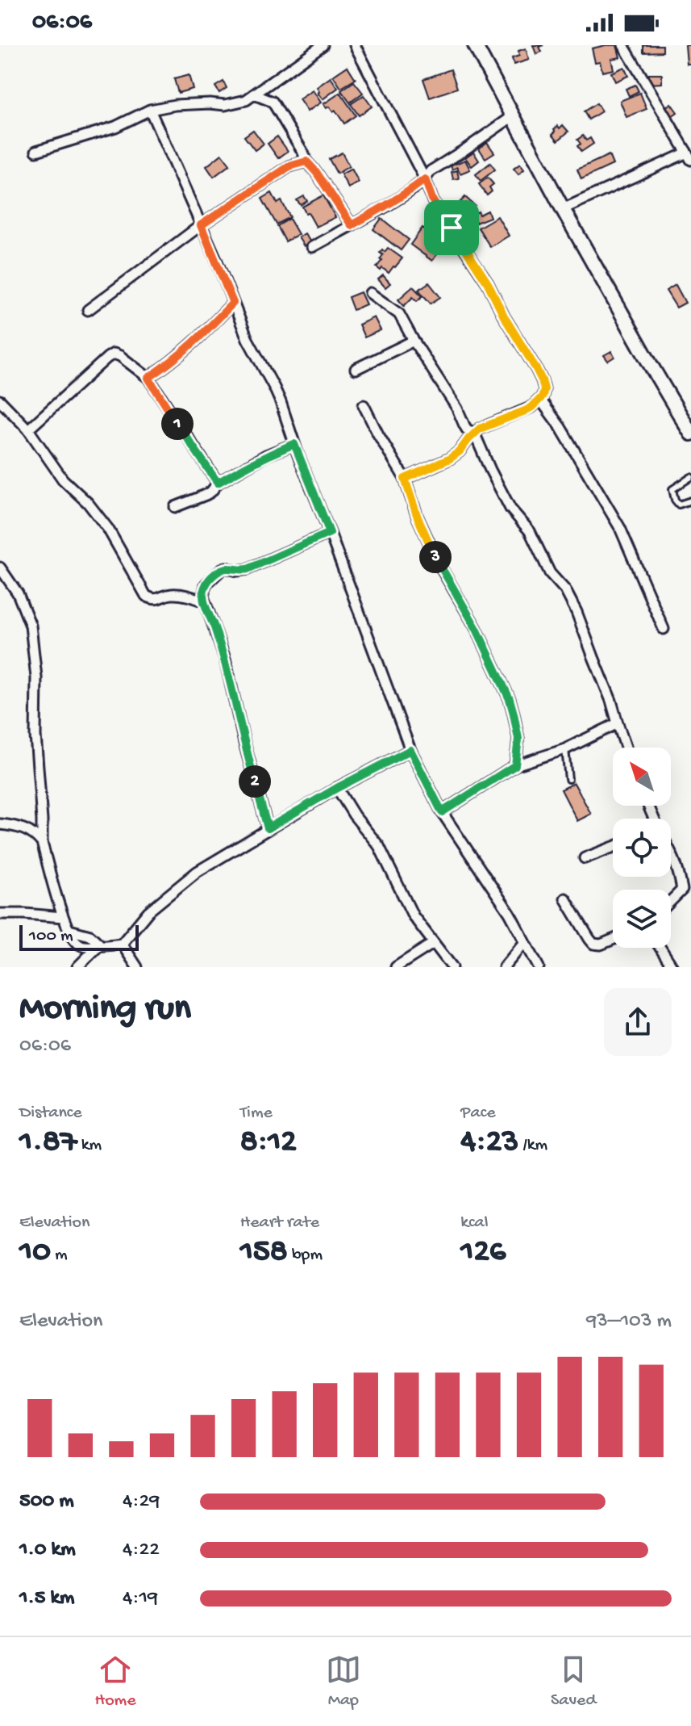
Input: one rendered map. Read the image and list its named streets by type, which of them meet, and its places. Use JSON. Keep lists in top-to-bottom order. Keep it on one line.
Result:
{"scale_bar":"100 m","north":"top left","page":{"status":"06:06","pins":["1","3","2"],"scale":"100 m","heading":["Morning run","06:06"],"stats":[["Distance","1.87 km"],["Time","8:12"],["Pace","4:23 /km"],["Elevation","10 m"],["Heart rate","158 bpm"],["kcal","126"]],"chart":["Elevation","93–103 m"],"list":[{"name":"500 m","note":"4:29"},{"name":"1.0 km","note":"4:22"},{"name":"1.5 km","note":"4:19"}],"tabs":["Home","Map","Saved"]}}
